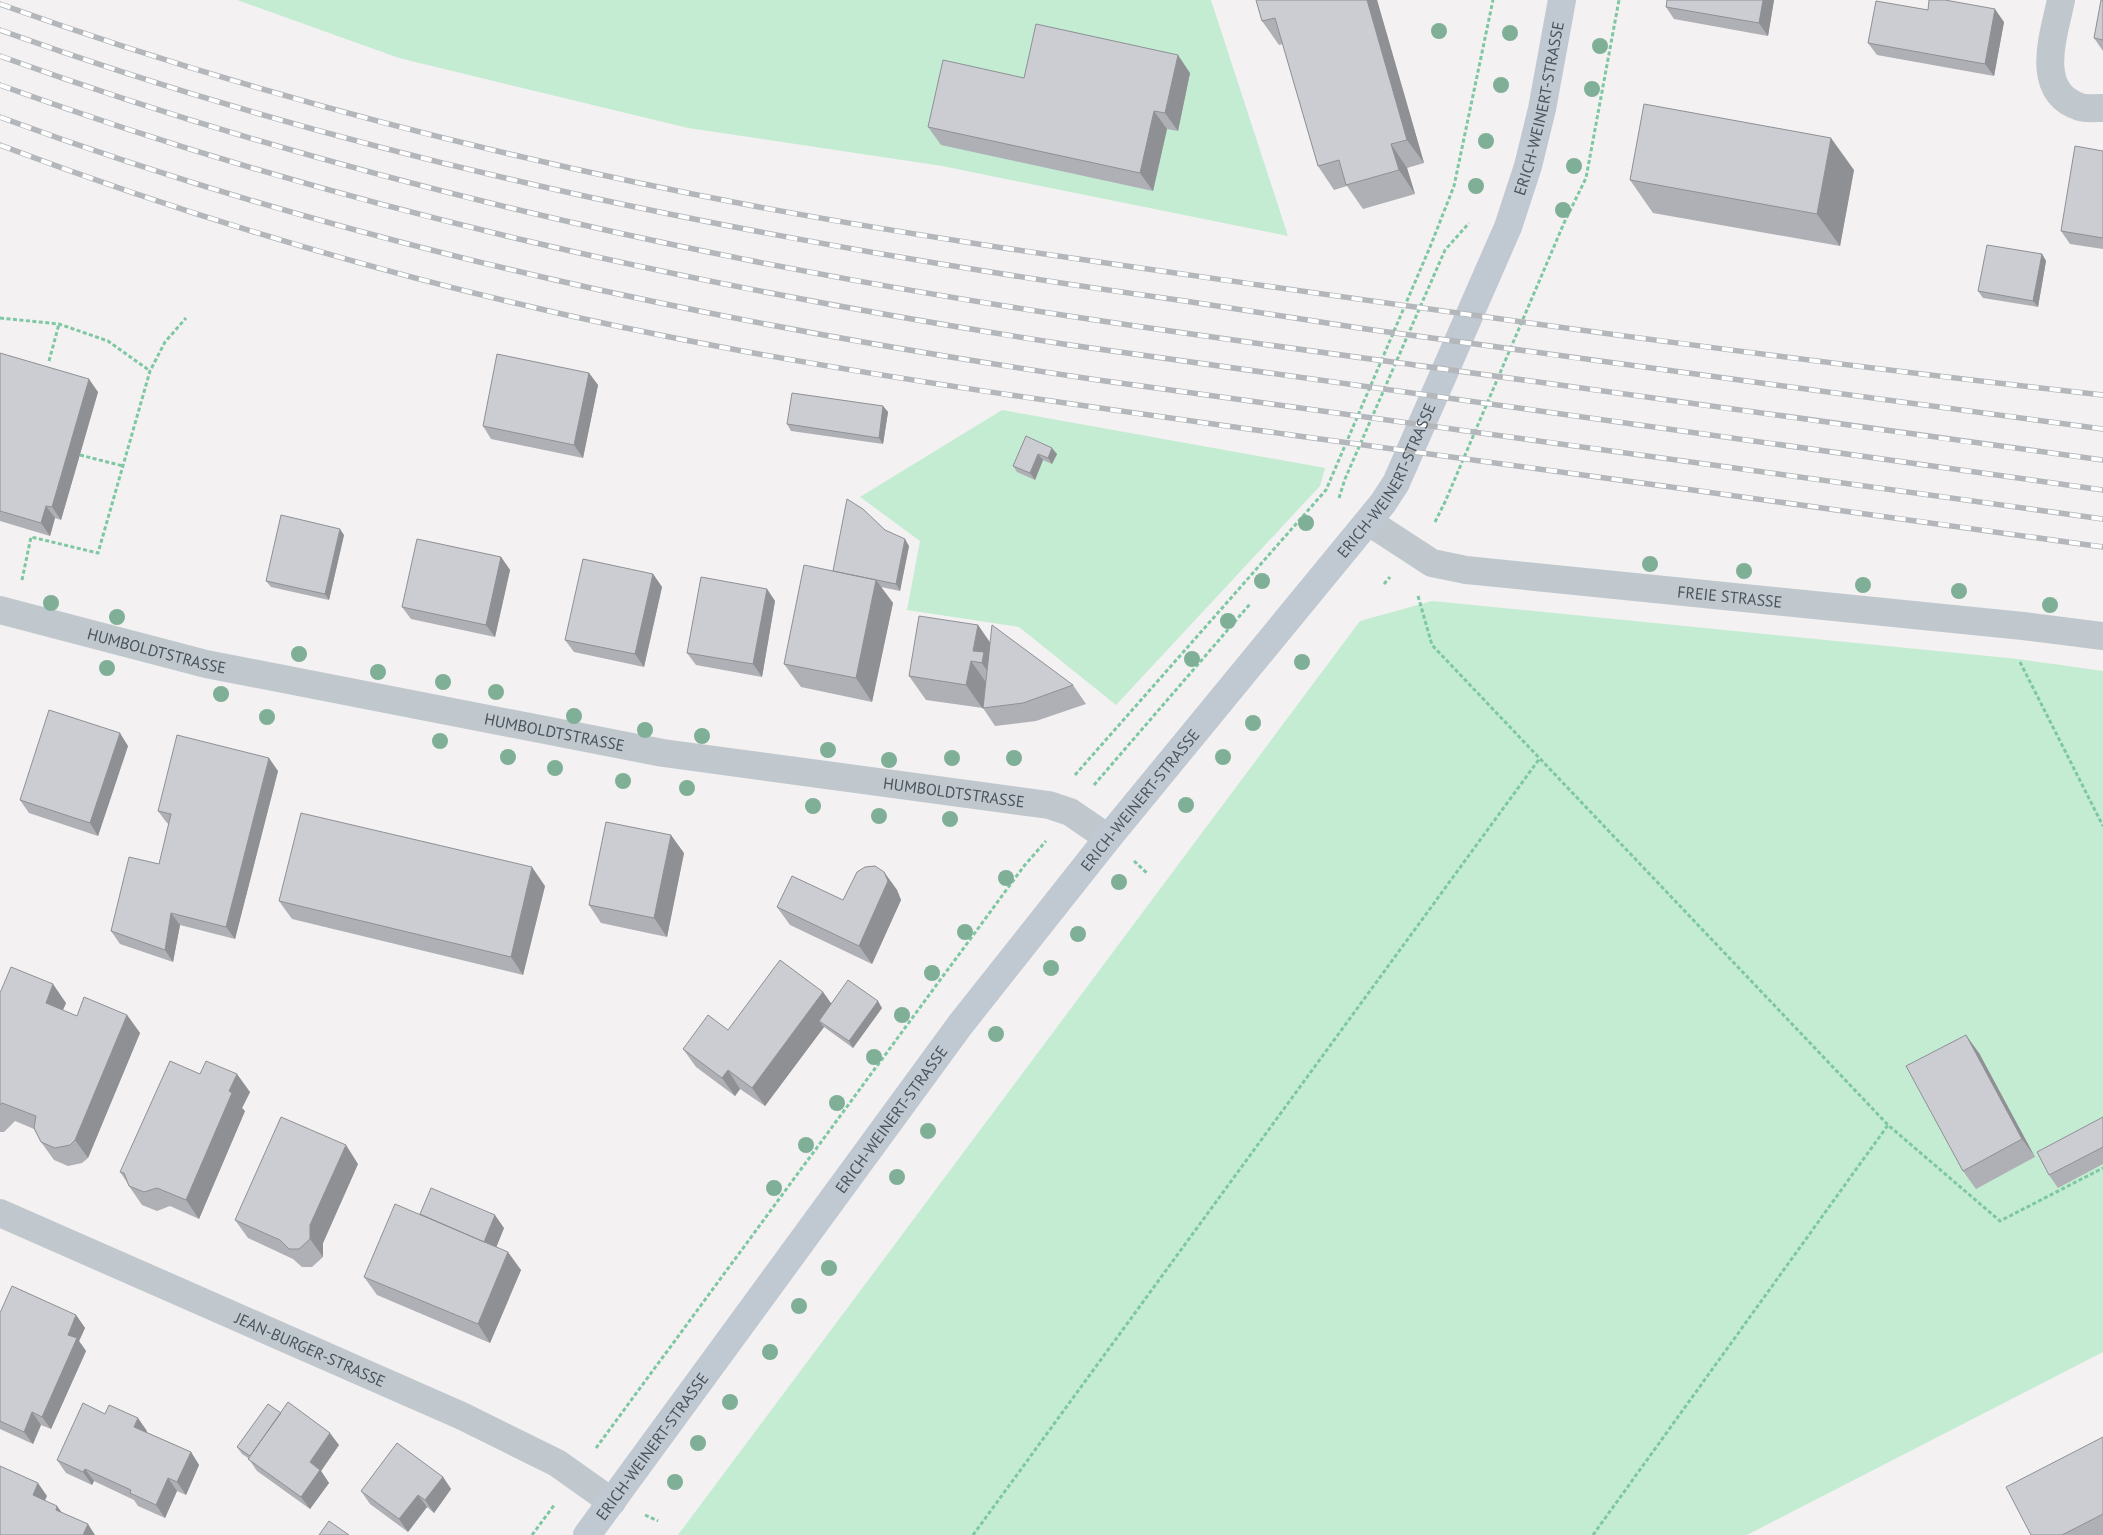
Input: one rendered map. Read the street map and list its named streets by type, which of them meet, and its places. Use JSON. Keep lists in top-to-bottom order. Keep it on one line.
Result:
{"streets":{"main road":["ERICH-WEINERT-STRASSE"],"street":["FREIE STRASSE","HUMBOLDTSTRASSE","JEAN-BURGER-STRASSE"]},"crossings":[["ERICH-WEINERT-STRASSE","FREIE STRASSE"],["ERICH-WEINERT-STRASSE","HUMBOLDTSTRASSE"],["ERICH-WEINERT-STRASSE","JEAN-BURGER-STRASSE"]]}
